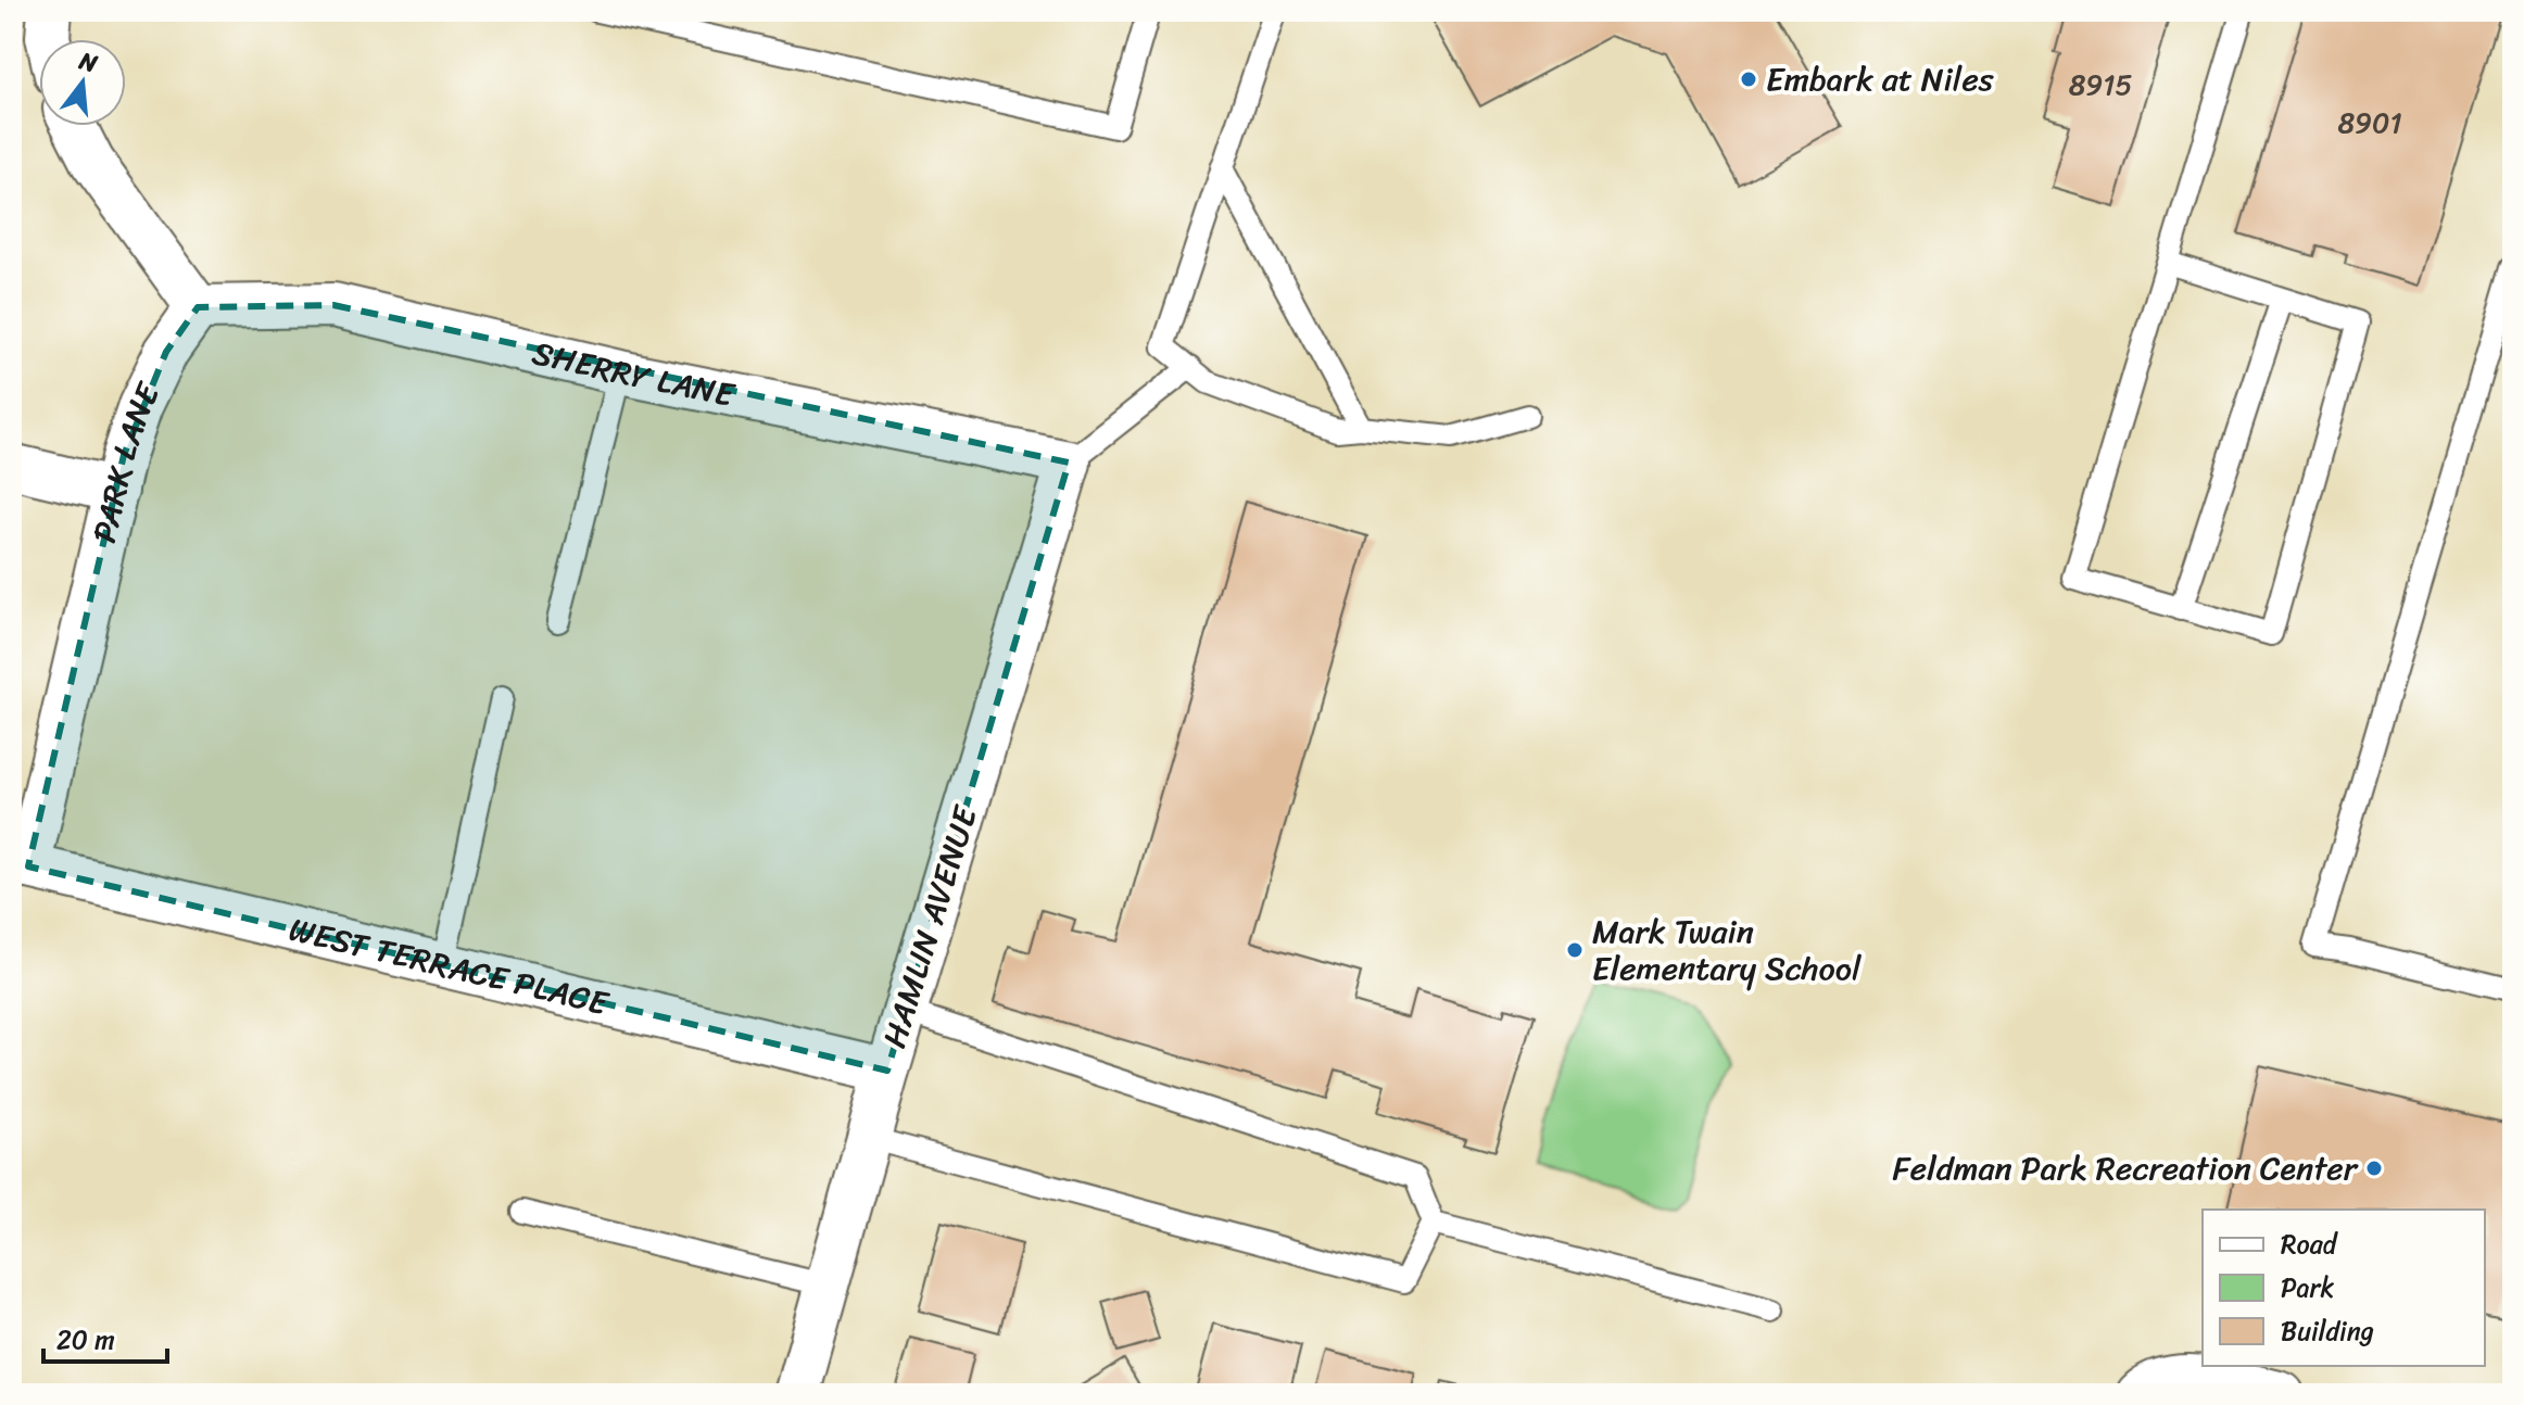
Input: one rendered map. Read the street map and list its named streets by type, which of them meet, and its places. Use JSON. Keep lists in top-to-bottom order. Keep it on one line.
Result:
{"streets":{"street":["SHERRY LANE","PARK LANE","HAMLIN AVENUE","WEST TERRACE PLACE"]},"crossings":[["SHERRY LANE","PARK LANE"],["SHERRY LANE","HAMLIN AVENUE"],["PARK LANE","WEST TERRACE PLACE"],["HAMLIN AVENUE","WEST TERRACE PLACE"]],"places":["Embark at Niles","Mark Twain Elementary School","Feldman Park Recreation Center"],"house_numbers":["8915","8901"],"legend":["Road","Park","Building"],"scale_bar":"20 m","north":"top"}
